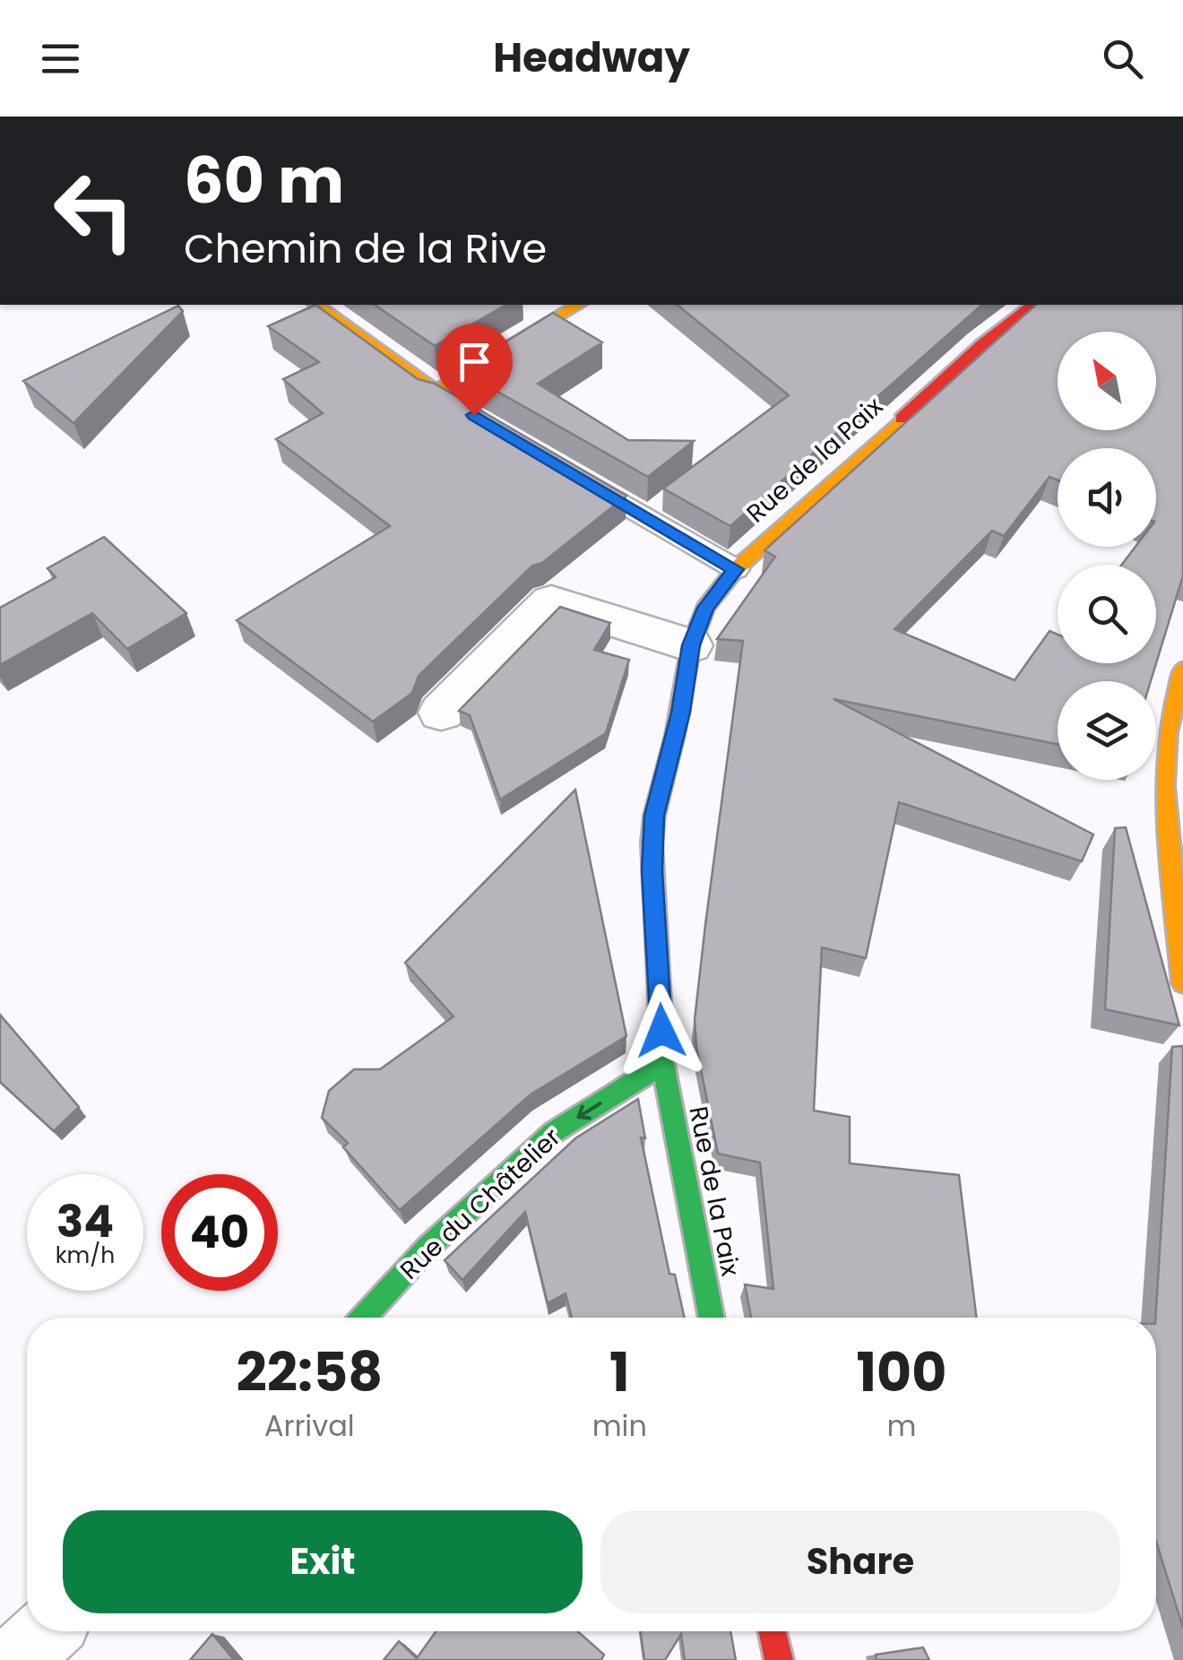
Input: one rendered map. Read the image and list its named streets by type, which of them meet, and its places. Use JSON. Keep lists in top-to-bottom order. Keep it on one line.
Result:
{"streets":{"street":["Rue de la Paix","Rue du Châtelier"]},"crossings":[["Rue de la Paix","Rue du Châtelier"]],"one_way":["Rue du Châtelier"],"north":"top left","page":{"header":"Headway","turn":["60 m","Chemin de la Rive"],"speed":"34 km/h","limit":"40","eta":["22:58","Arrival","1","min","100","m"],"buttons":["Exit","Share"]}}
